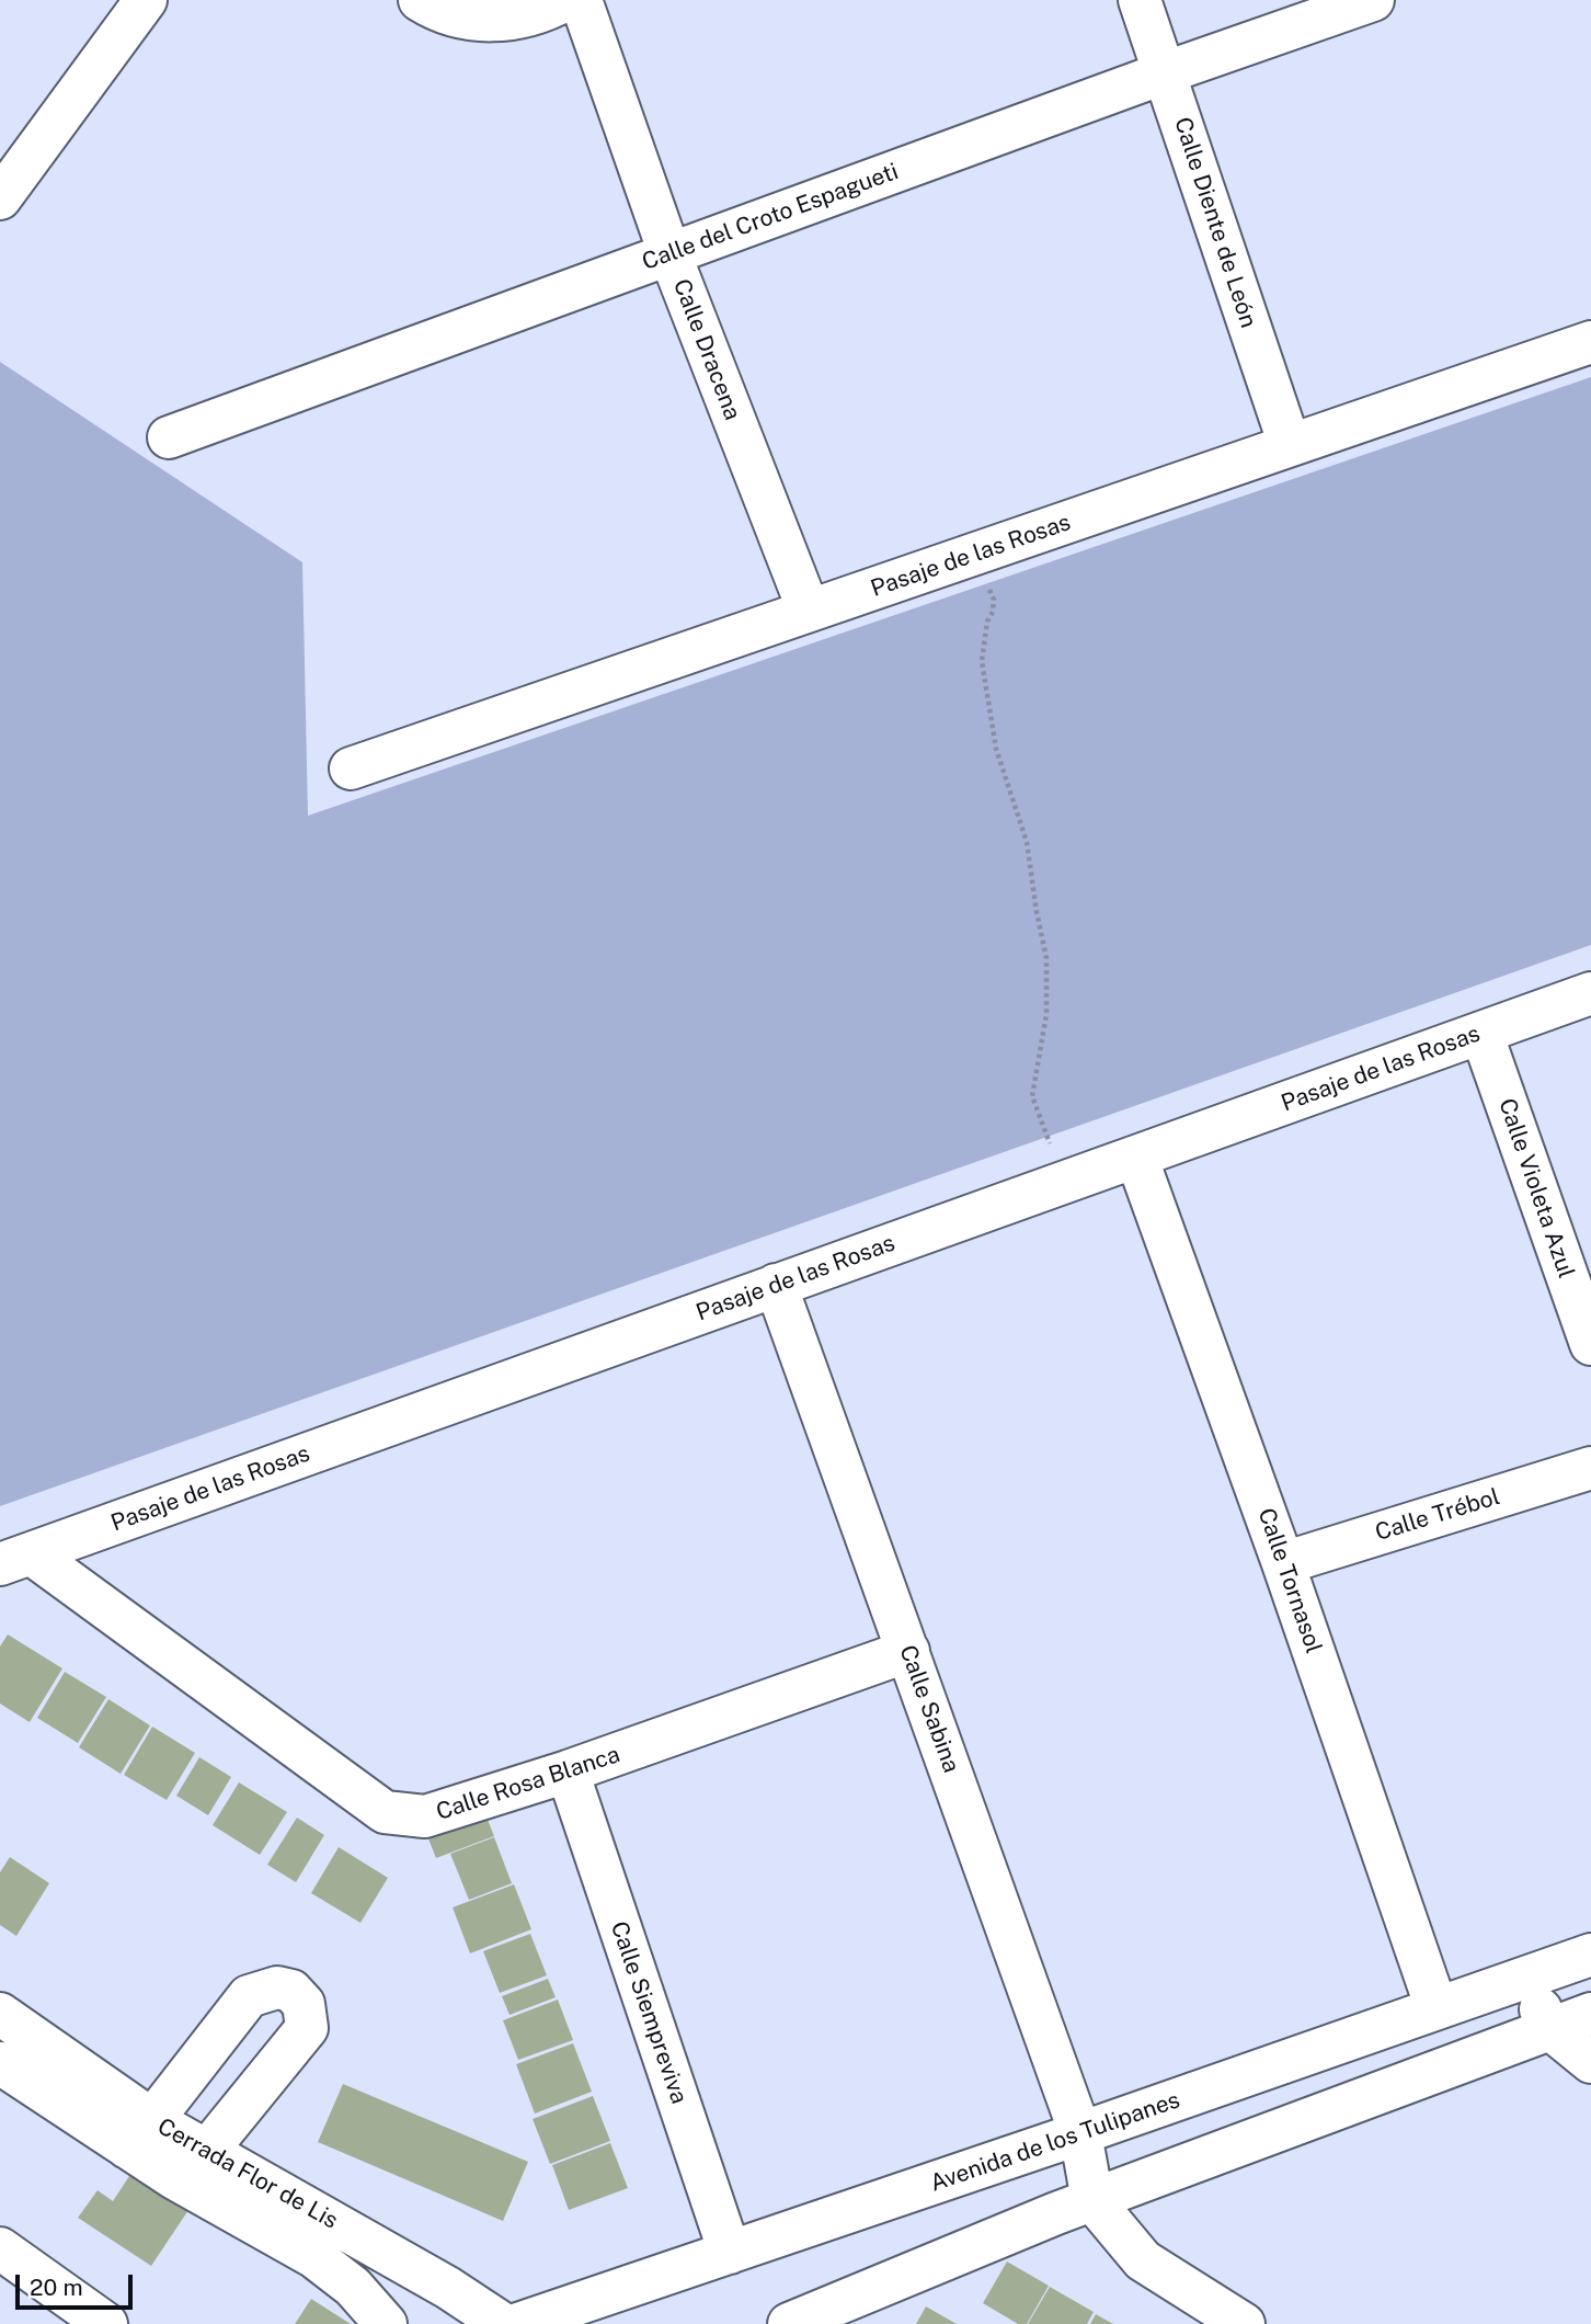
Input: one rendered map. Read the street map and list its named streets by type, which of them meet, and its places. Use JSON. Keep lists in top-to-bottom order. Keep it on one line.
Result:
{"streets":{"street":["Calle del Croto Espagueti","Calle Diente de León","Calle Dracena","Pasaje de las Rosas","Calle Violeta Azul","Calle Trébol","Calle Tornasol","Calle Sabina","Calle Rosa Blanca","Calle Siempreviva","Avenida de los Tulipanes","Cerrada Flor de Lis"]},"crossings":[["Calle del Croto Espagueti","Calle Diente de León"],["Calle del Croto Espagueti","Calle Dracena"],["Calle Diente de León","Pasaje de las Rosas"],["Calle Dracena","Pasaje de las Rosas"],["Pasaje de las Rosas","Calle Violeta Azul"],["Pasaje de las Rosas","Calle Tornasol"],["Pasaje de las Rosas","Calle Sabina"],["Pasaje de las Rosas","Calle Rosa Blanca"],["Calle Trébol","Calle Tornasol"],["Calle Tornasol","Avenida de los Tulipanes"],["Calle Sabina","Calle Rosa Blanca"],["Calle Sabina","Avenida de los Tulipanes"],["Calle Rosa Blanca","Calle Siempreviva"],["Calle Siempreviva","Avenida de los Tulipanes"]],"scale_bar":"20 m"}
